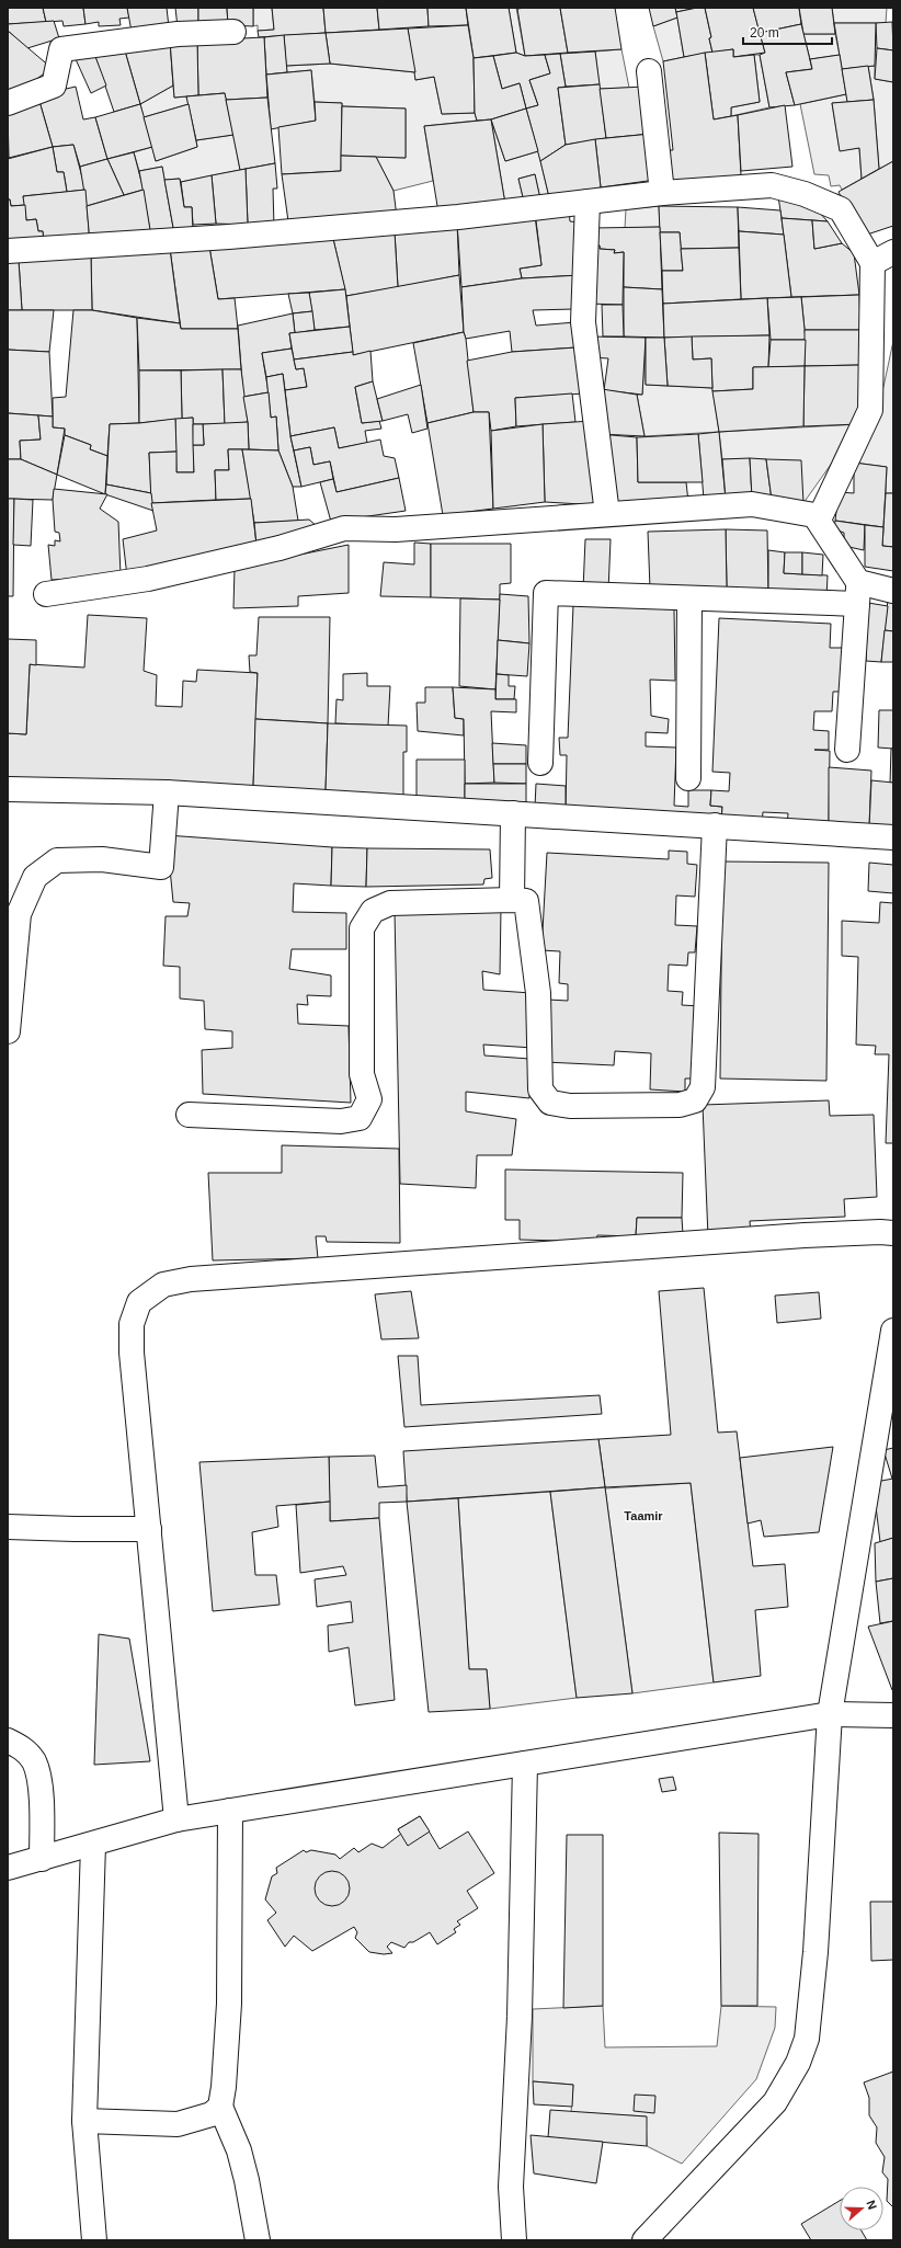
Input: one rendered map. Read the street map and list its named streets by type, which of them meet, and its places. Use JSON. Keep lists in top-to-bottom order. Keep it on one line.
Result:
{"districts":["Taamir"],"scale_bar":"20 m","north":"right"}
